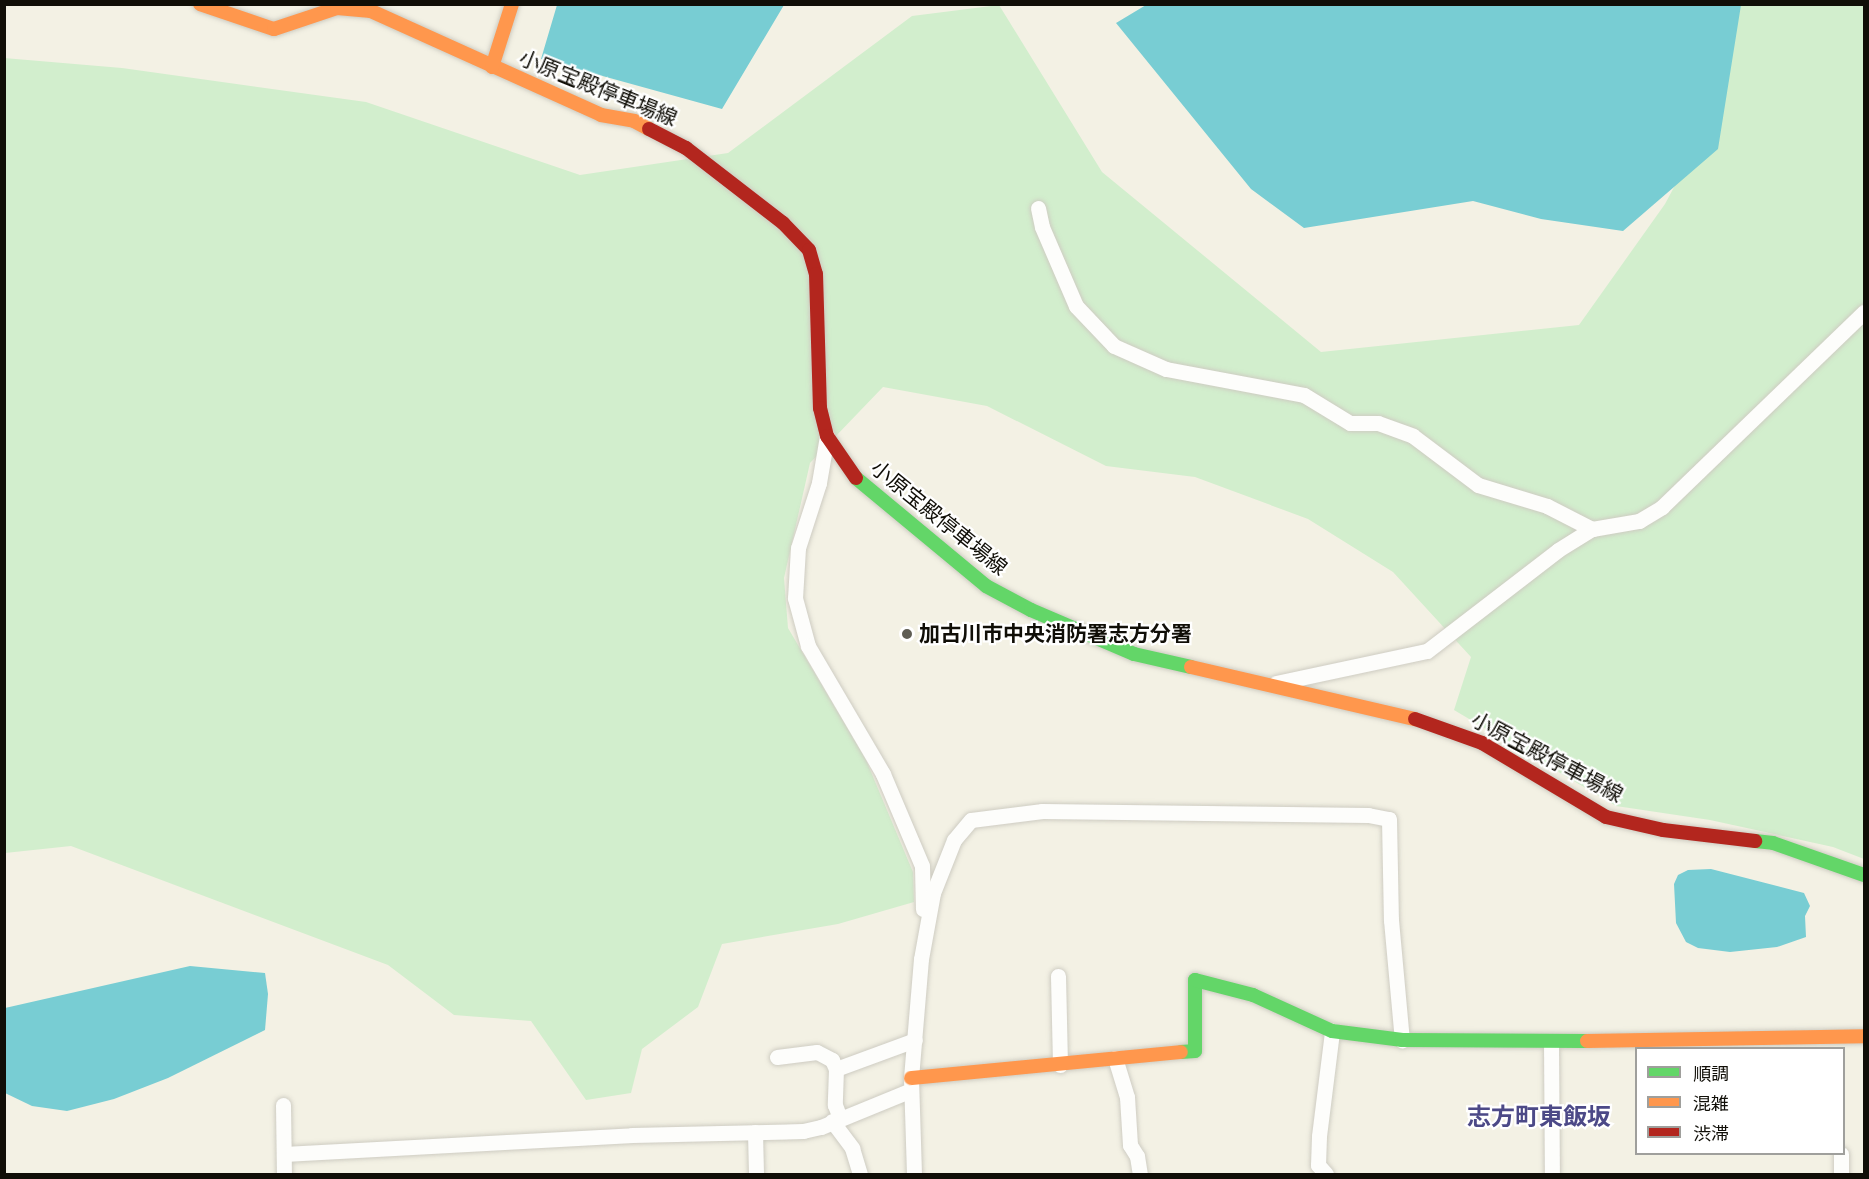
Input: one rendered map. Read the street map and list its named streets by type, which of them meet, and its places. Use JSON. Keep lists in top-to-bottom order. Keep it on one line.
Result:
{"streets":{"main road":["小原宝殿停車場線"]},"districts":["志方町東飯坂"],"places":["加古川市中央消防署志方分署"],"legend":["順調","混雑","渋滞"]}
